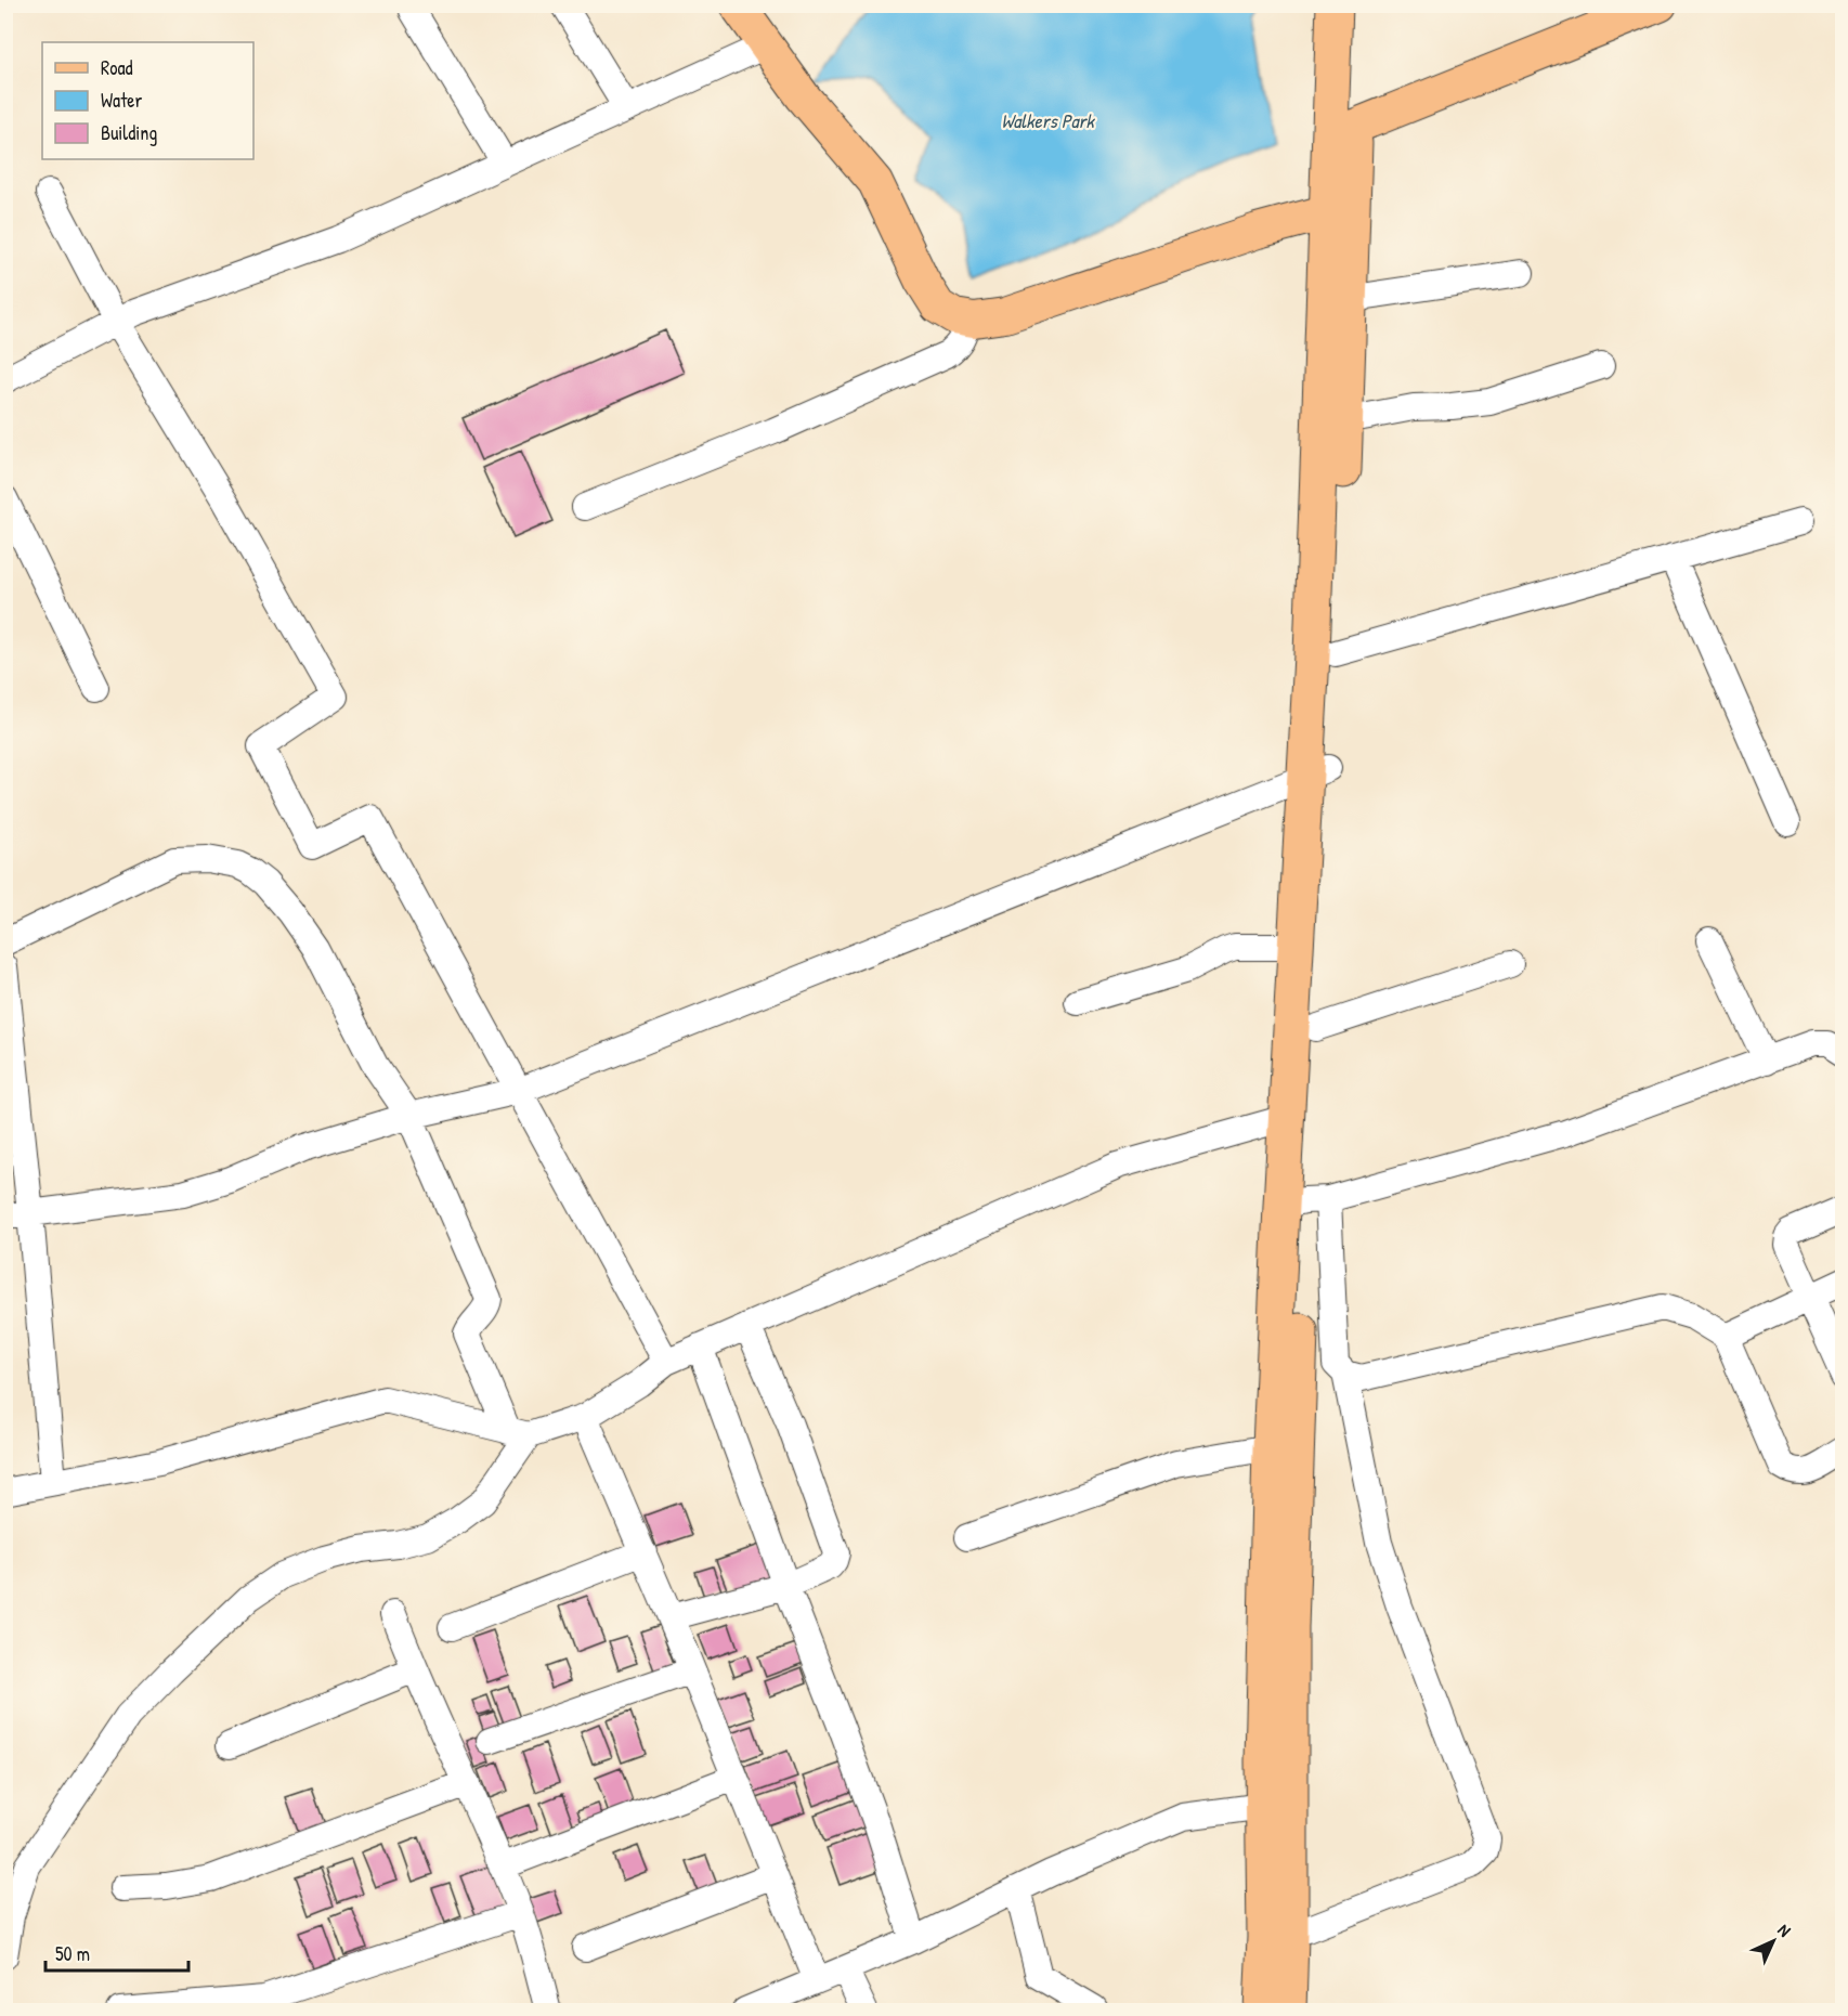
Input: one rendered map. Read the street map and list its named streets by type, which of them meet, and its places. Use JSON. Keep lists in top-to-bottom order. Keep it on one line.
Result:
{"water":["Walkers Park"],"legend":["Road","Water","Building"],"scale_bar":"50 m","north":"top right"}
